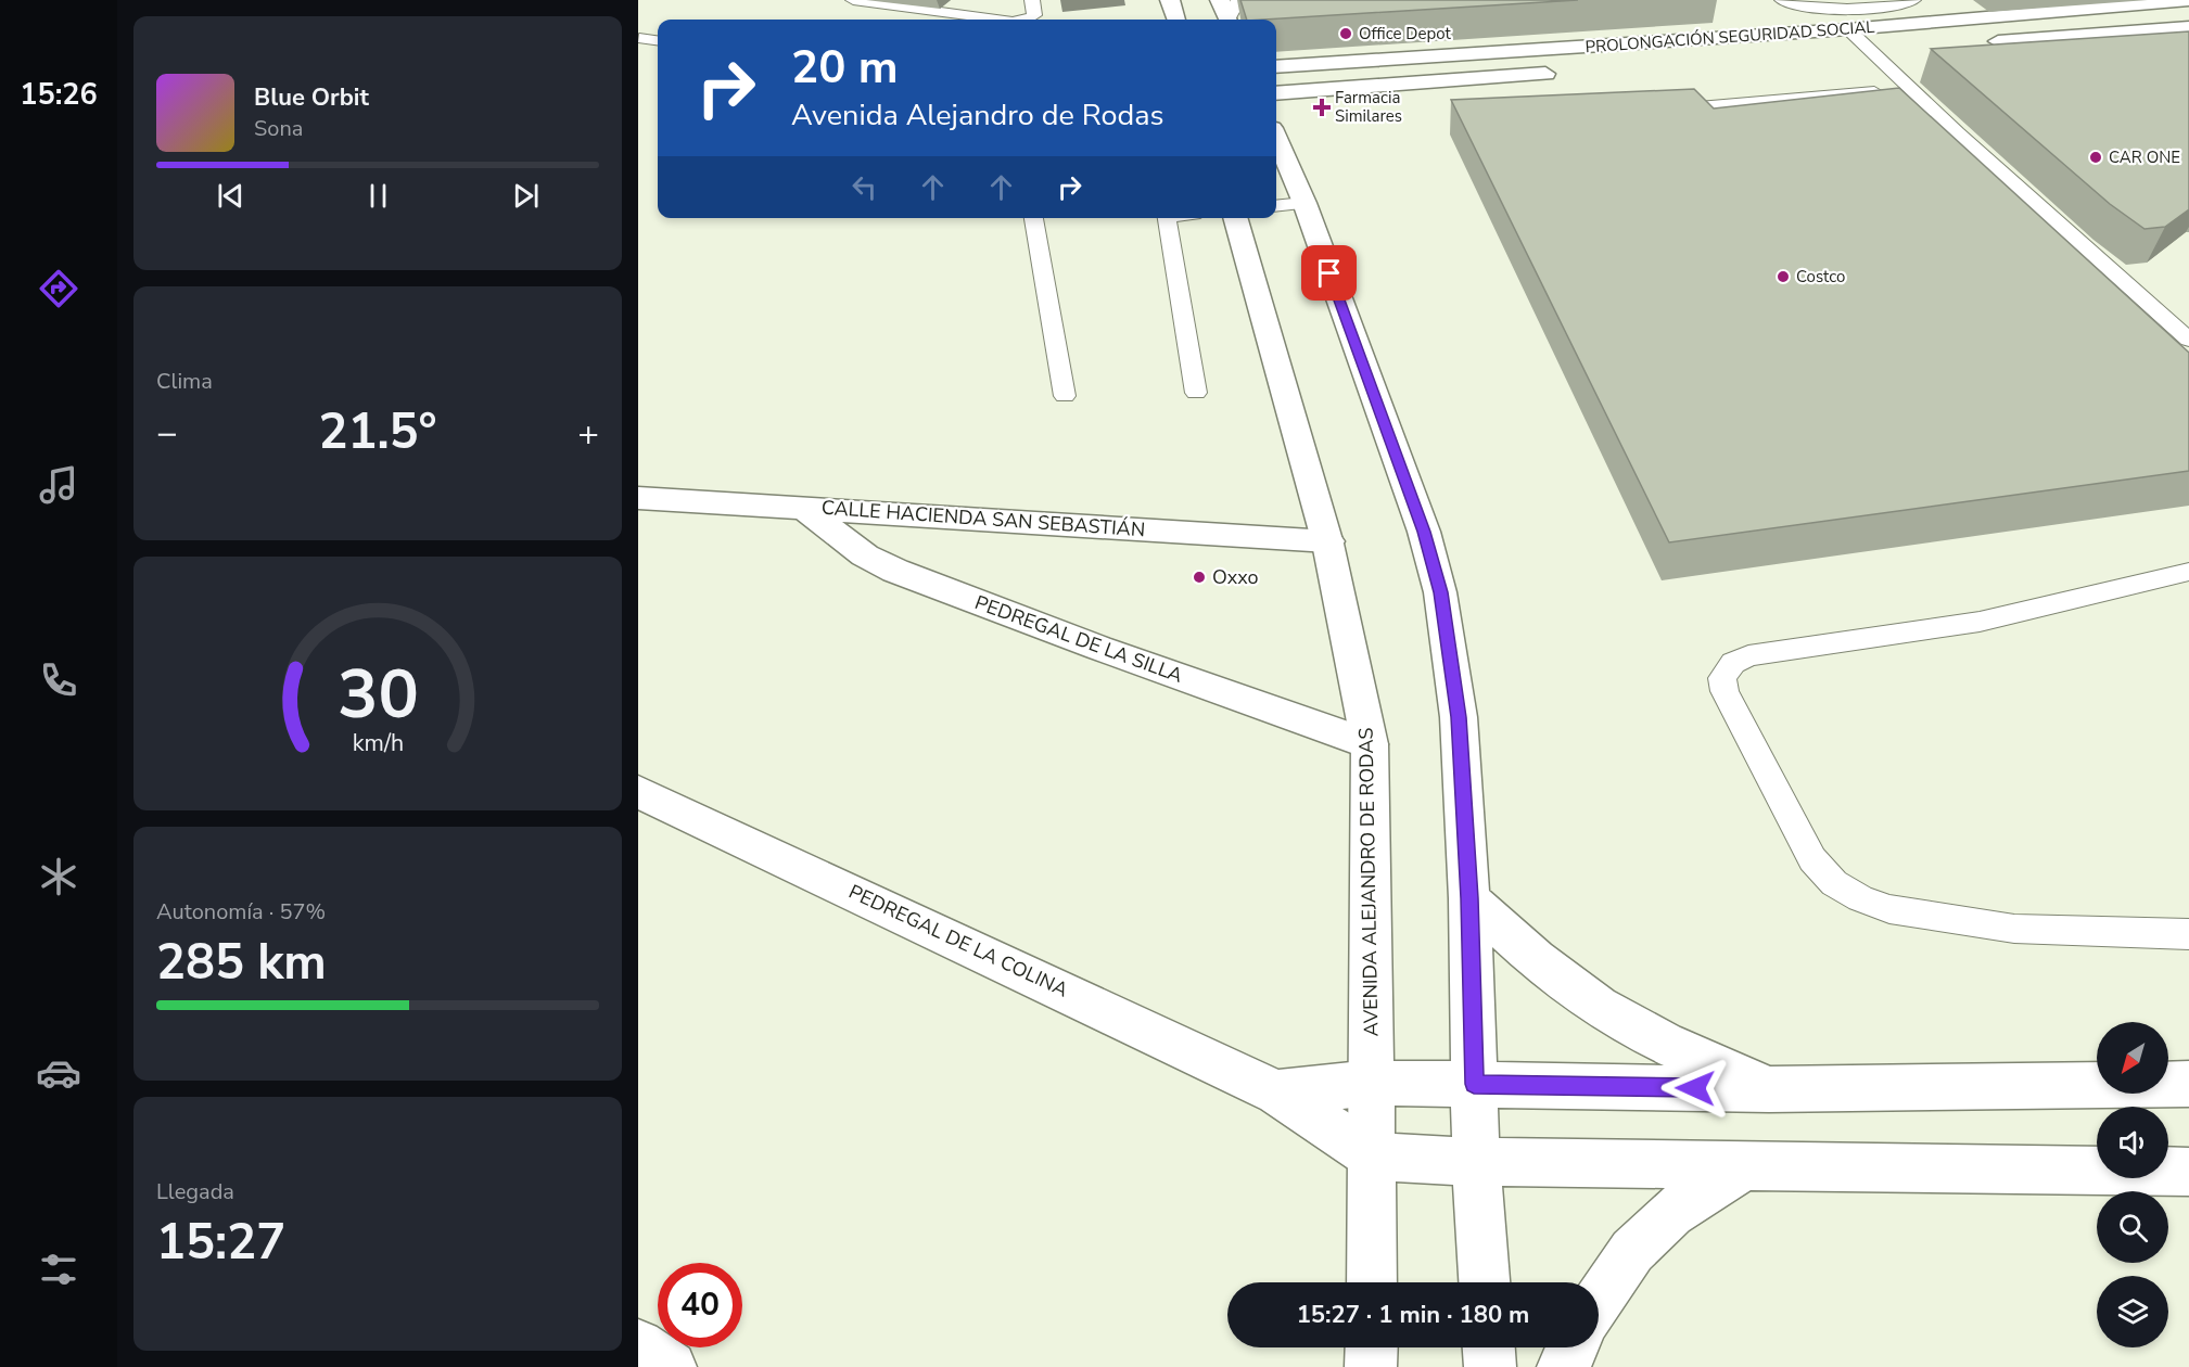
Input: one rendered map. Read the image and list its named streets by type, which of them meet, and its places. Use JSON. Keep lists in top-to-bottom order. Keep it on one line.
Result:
{"streets":{"street":["PROLONGACIÓN SEGURIDAD SOCIAL","CALLE HACIENDA SAN SEBASTIÁN","PEDREGAL DE LA SILLA","AVENIDA ALEJANDRO DE RODAS","PEDREGAL DE LA COLINA"]},"crossings":[["CALLE HACIENDA SAN SEBASTIÁN","PEDREGAL DE LA SILLA"],["CALLE HACIENDA SAN SEBASTIÁN","AVENIDA ALEJANDRO DE RODAS"],["PEDREGAL DE LA SILLA","AVENIDA ALEJANDRO DE RODAS"],["AVENIDA ALEJANDRO DE RODAS","PEDREGAL DE LA COLINA"]],"places":{"other":["Office Depot","CAR ONE","Costco","Oxxo"],"health":["Farmacia Similares"]},"north":"bottom left","page":{"tabs":"15:26","turn":["20 m","Avenida Alejandro de Rodas"],"song":["Blue Orbit","Sona"],"tile":["Clima",["Autonomía · 57%","285 km"],["Llegada","15:27"]],"heat":["−","21.5°","+"],"limit":"40","trip":"15:27 · 1 min · 180 m","gauge":["30","km/h"]}}
